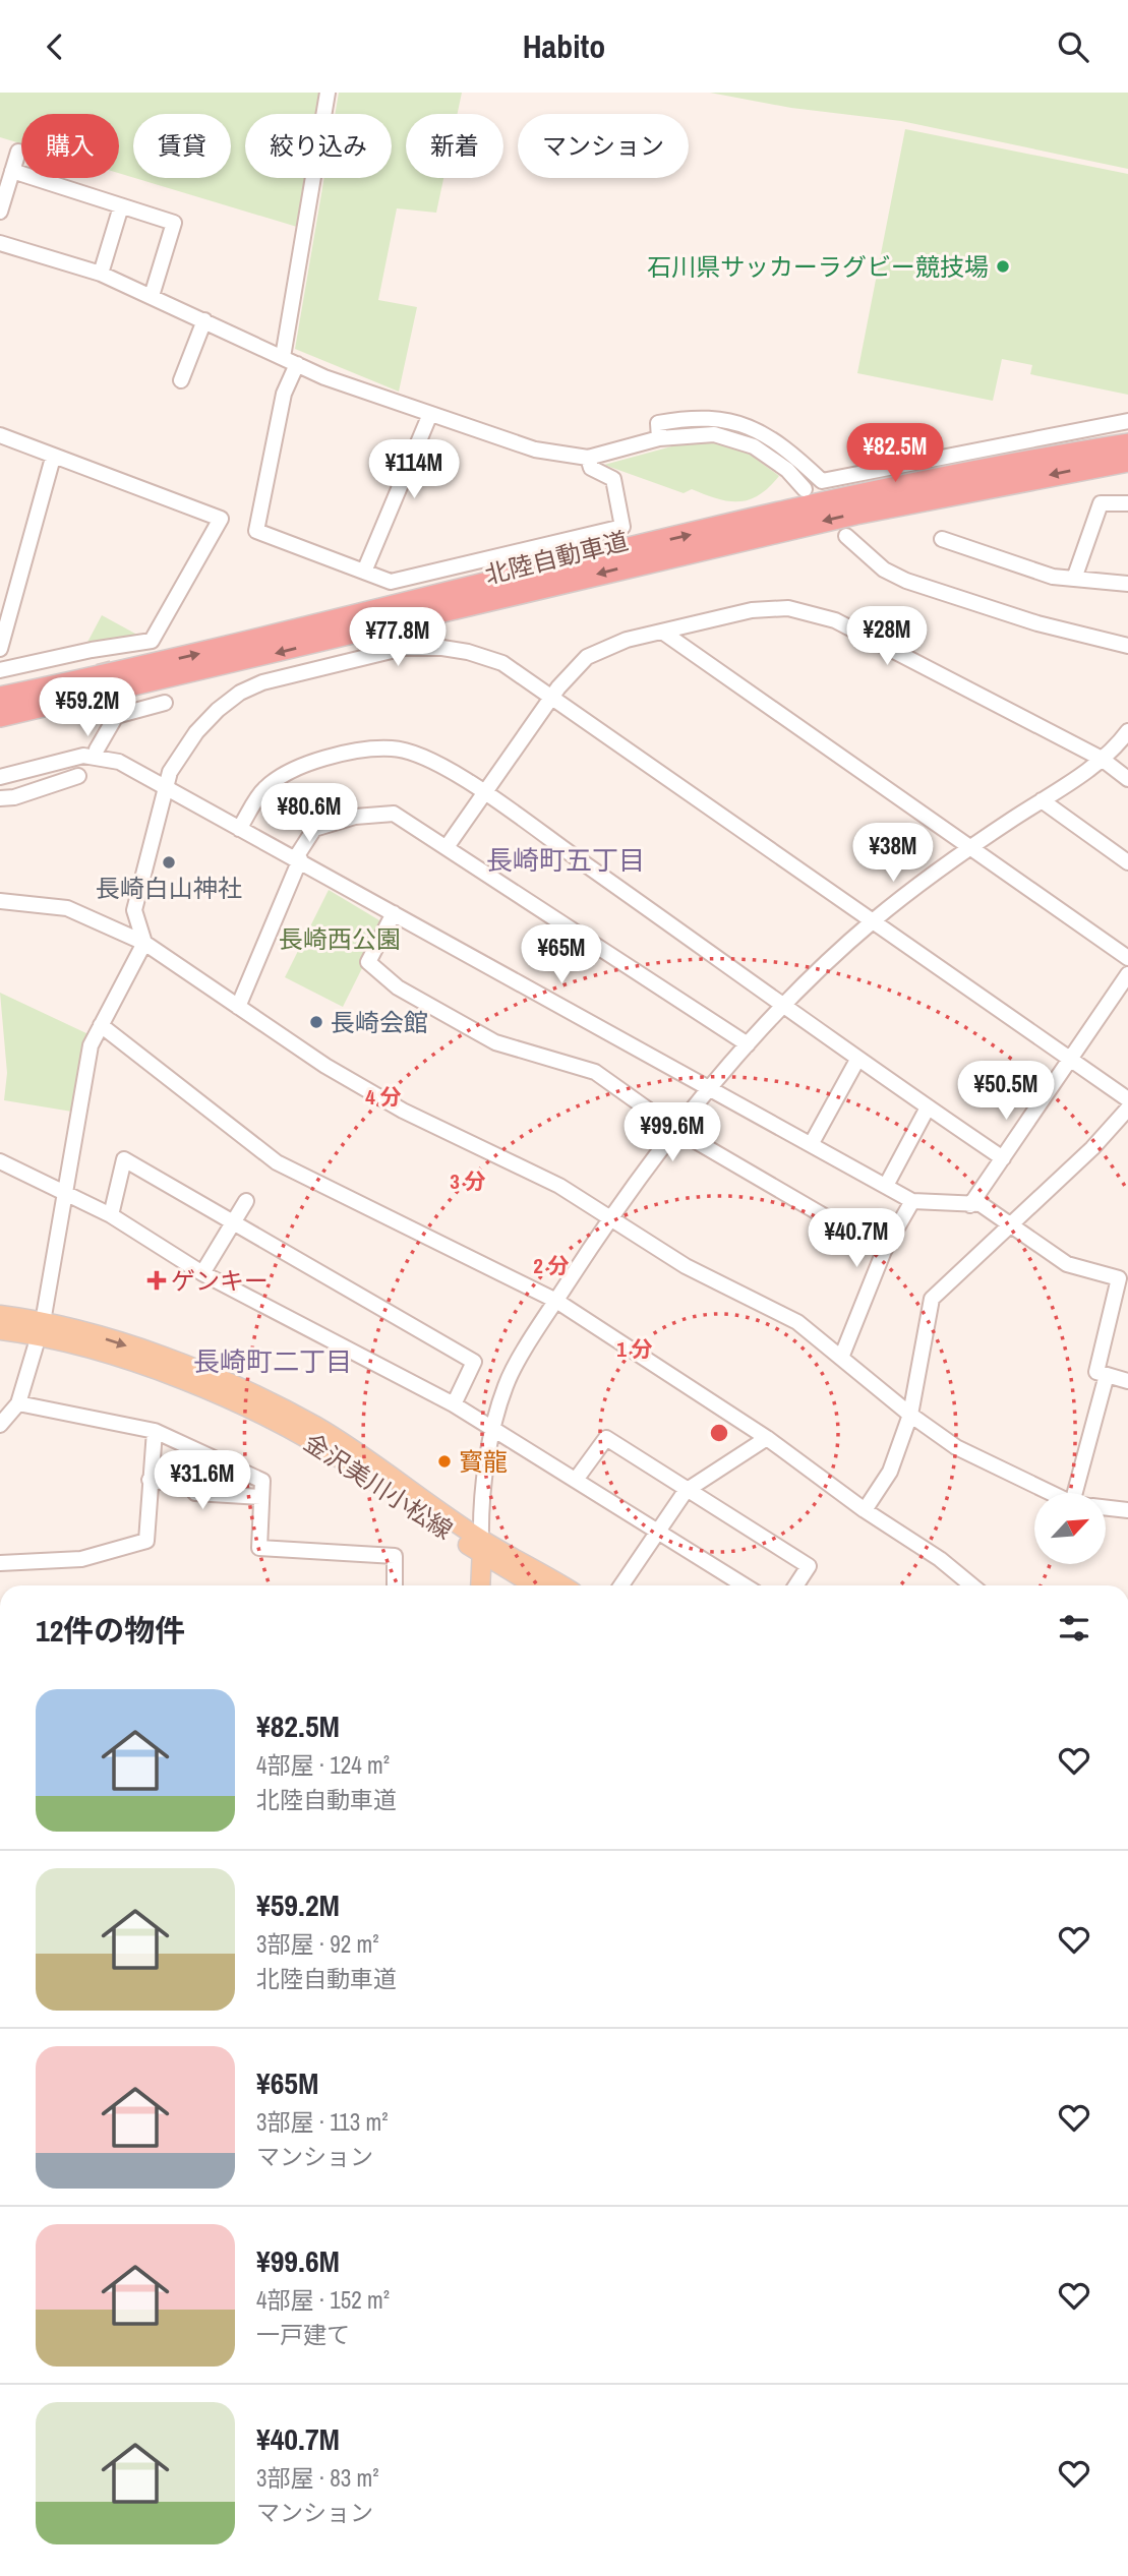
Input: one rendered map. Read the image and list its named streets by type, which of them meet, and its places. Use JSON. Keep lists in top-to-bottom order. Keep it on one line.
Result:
{"streets":{"highway":["北陸自動車道"]},"districts":["長崎町五丁目","長崎町二丁目"],"parks":["長崎西公園"],"places":{"other":["石川県サッカーラグビー競技場","長崎白山神社","長崎会館","寳龍"],"health":["ゲンキー"]},"north":"top right","page":{"header":"Habito","chip":["購入","賃貸","絞り込み","新着","マンション"],"price":["¥82.5M","¥114M","¥28M","¥77.8M","¥59.2M","¥80.6M","¥38M","¥65M","¥50.5M","¥99.6M","¥40.7M","¥31.6M"],"heading":"12件の物件","list":[{"name":"¥82.5M","note":"4部屋 · 124 m² · 北陸自動車道"},{"name":"¥59.2M","note":"3部屋 · 92 m² · 北陸自動車道"},{"name":"¥65M","note":"3部屋 · 113 m² · マンション"},{"name":"¥99.6M","note":"4部屋 · 152 m² · 一戸建て"},{"name":"¥40.7M","note":"3部屋 · 83 m² · マンション"}]},"rings":["4 分","3 分","2 分","1 分"]}
